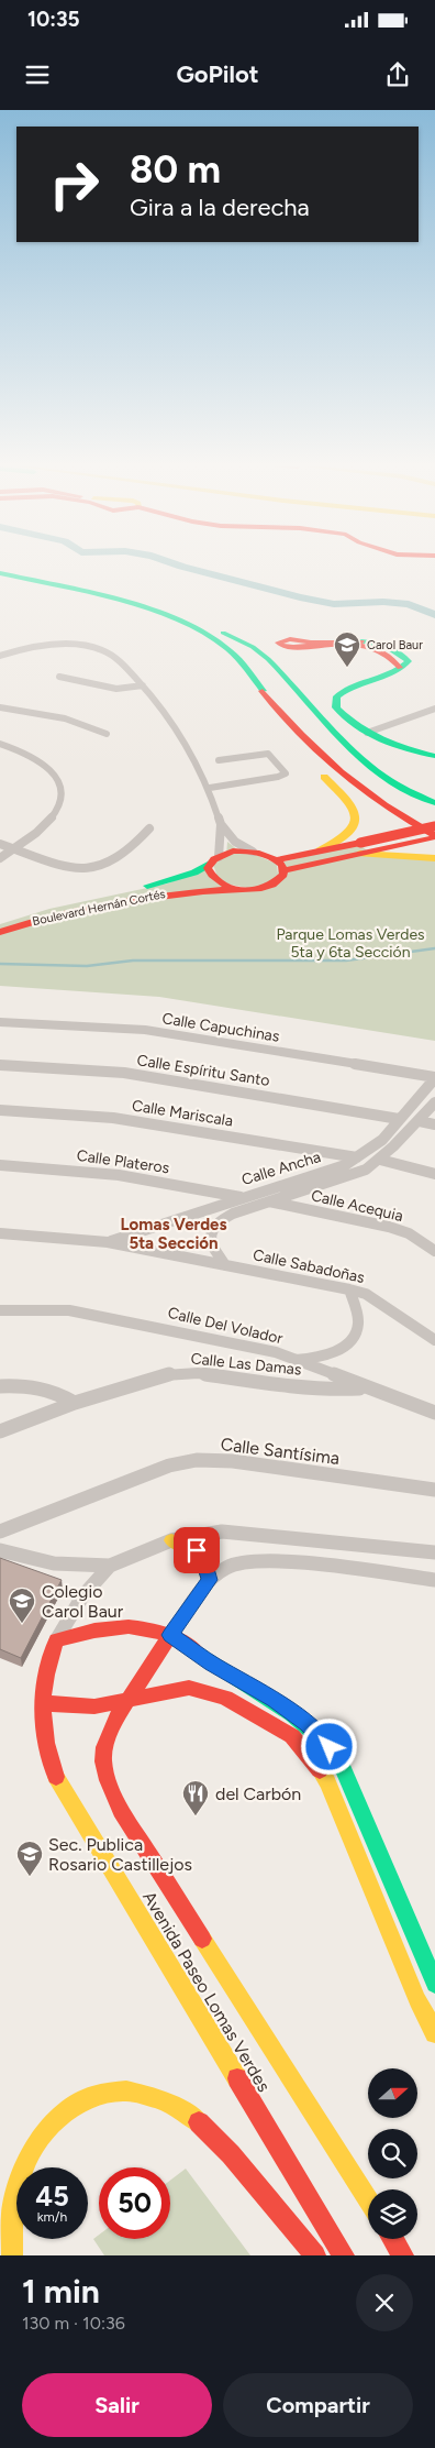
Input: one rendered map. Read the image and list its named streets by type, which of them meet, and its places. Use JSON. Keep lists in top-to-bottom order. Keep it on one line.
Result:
{"streets":{"main road":["Boulevard Hernán Cortés","Avenida Paseo Lomas Verdes"],"street":["Calle Capuchinas","Calle Espíritu Santo","Calle Mariscala","Calle Plateros","Calle Ancha","Calle Acequia","Calle Sabadoñas","Calle Del Volador","Calle Las Damas","Calle Santísima"]},"crossings":[["Calle Capuchinas","Calle Ancha"],["Calle Espíritu Santo","Calle Ancha"],["Calle Mariscala","Calle Ancha"],["Calle Plateros","Calle Ancha"],["Calle Ancha","Calle Acequia"],["Calle Ancha","Calle Sabadoñas"],["Calle Del Volador","Calle Las Damas"]],"districts":["Lomas Verdes 5ta Sección"],"parks":["Parque Lomas Verdes 5ta y 6ta Sección"],"places":{"school or university":["Carol Baur","Colegio Carol Baur","Sec. Publica Rosario Castillejos"],"restaurant":["del Carbón"]},"north":"right","page":{"status":"10:35","header":"GoPilot","turn":["80 m","Gira a la derecha"],"speed":"45 km/h","limit":"50","heading":["1 min","130 m · 10:36"],"buttons":["Salir","Compartir"]}}
